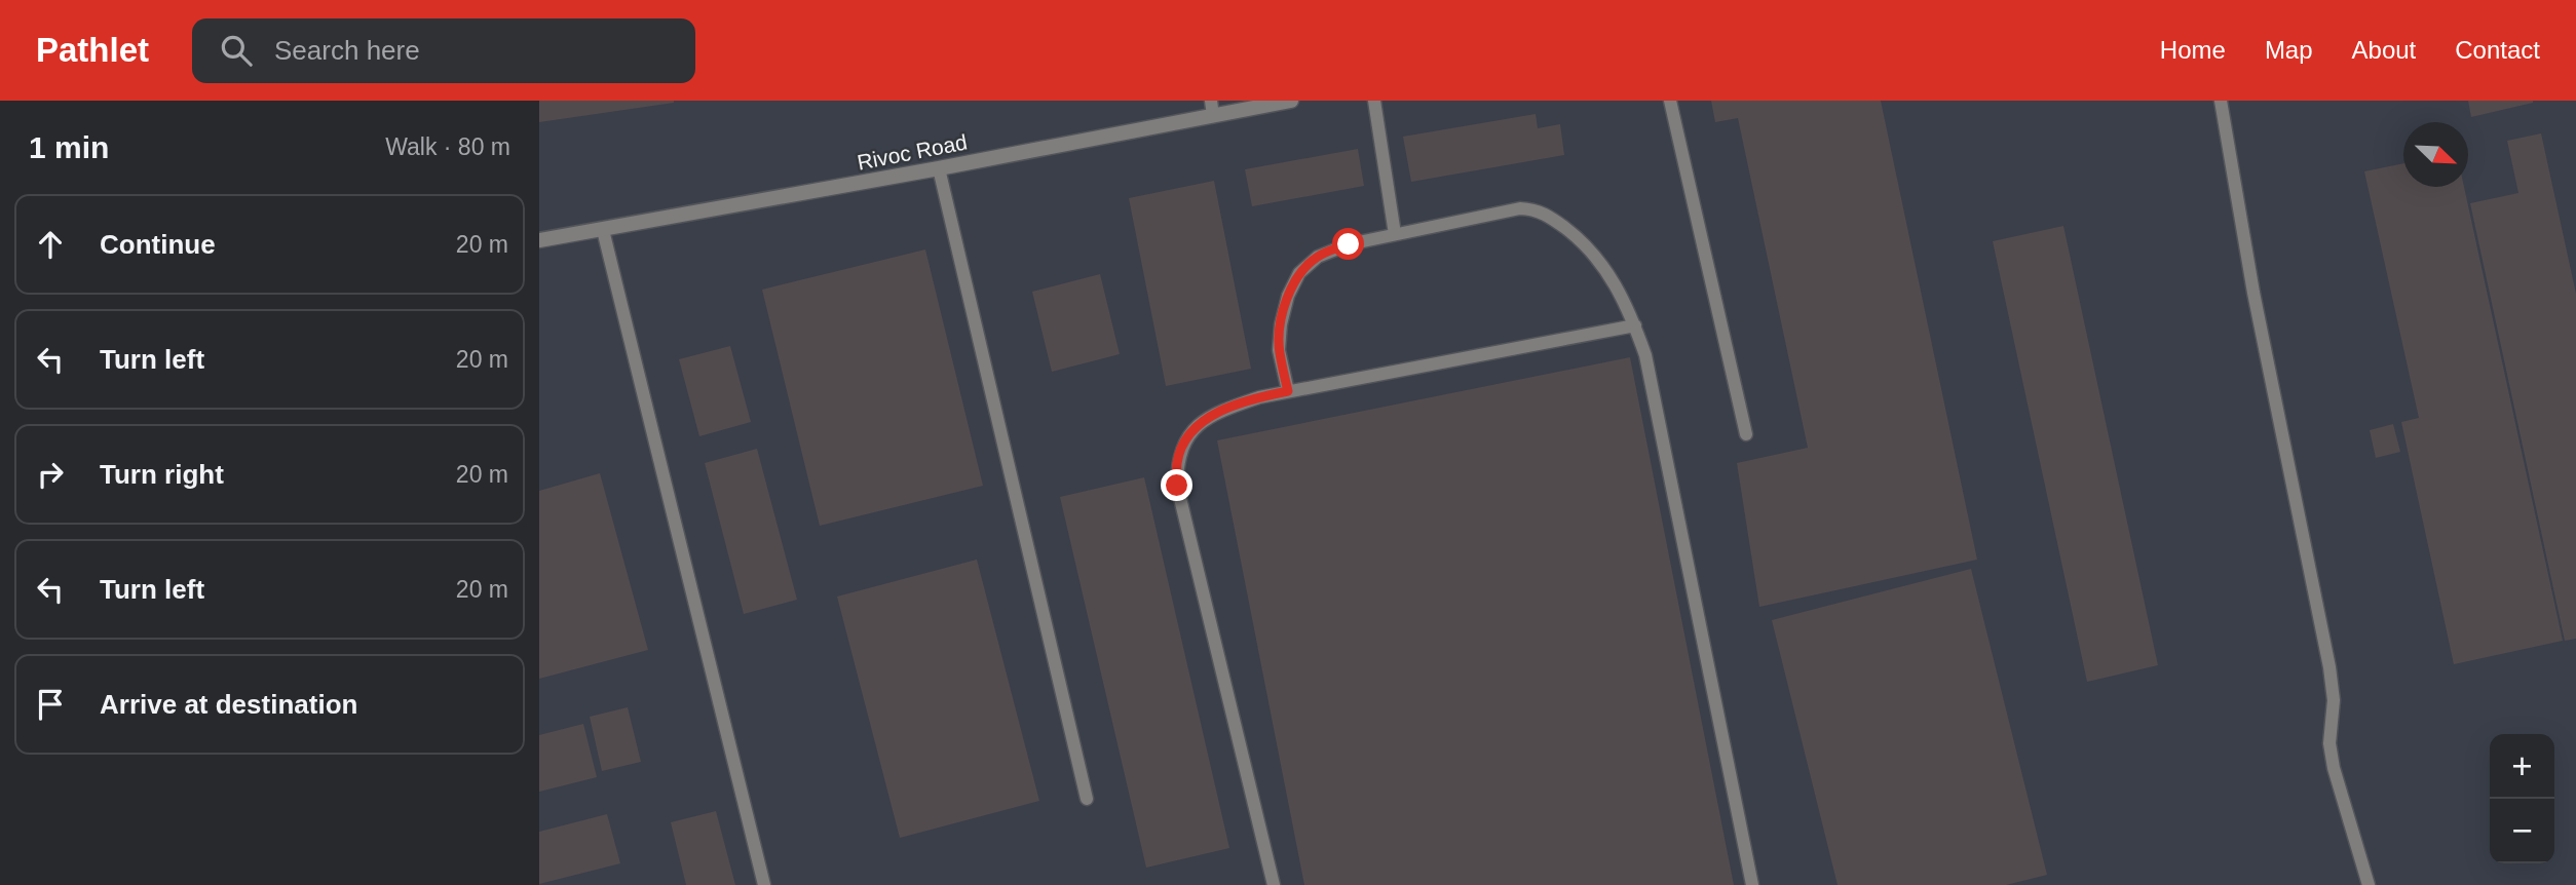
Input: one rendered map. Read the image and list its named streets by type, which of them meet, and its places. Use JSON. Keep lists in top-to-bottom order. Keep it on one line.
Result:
{"streets":{"street":["Rivoc Road"]},"north":"bottom right","page":{"header":"Pathlet","search":"Search here","nav":["Home","Map","About","Contact"],"heading":["1 min","Walk · 80 m"],"list":[["Continue","20 m"],["Turn left","20 m"],["Turn right","20 m"],["Turn left","20 m"],"Arrive at destination"],"map_buttons":["+","−"]}}
